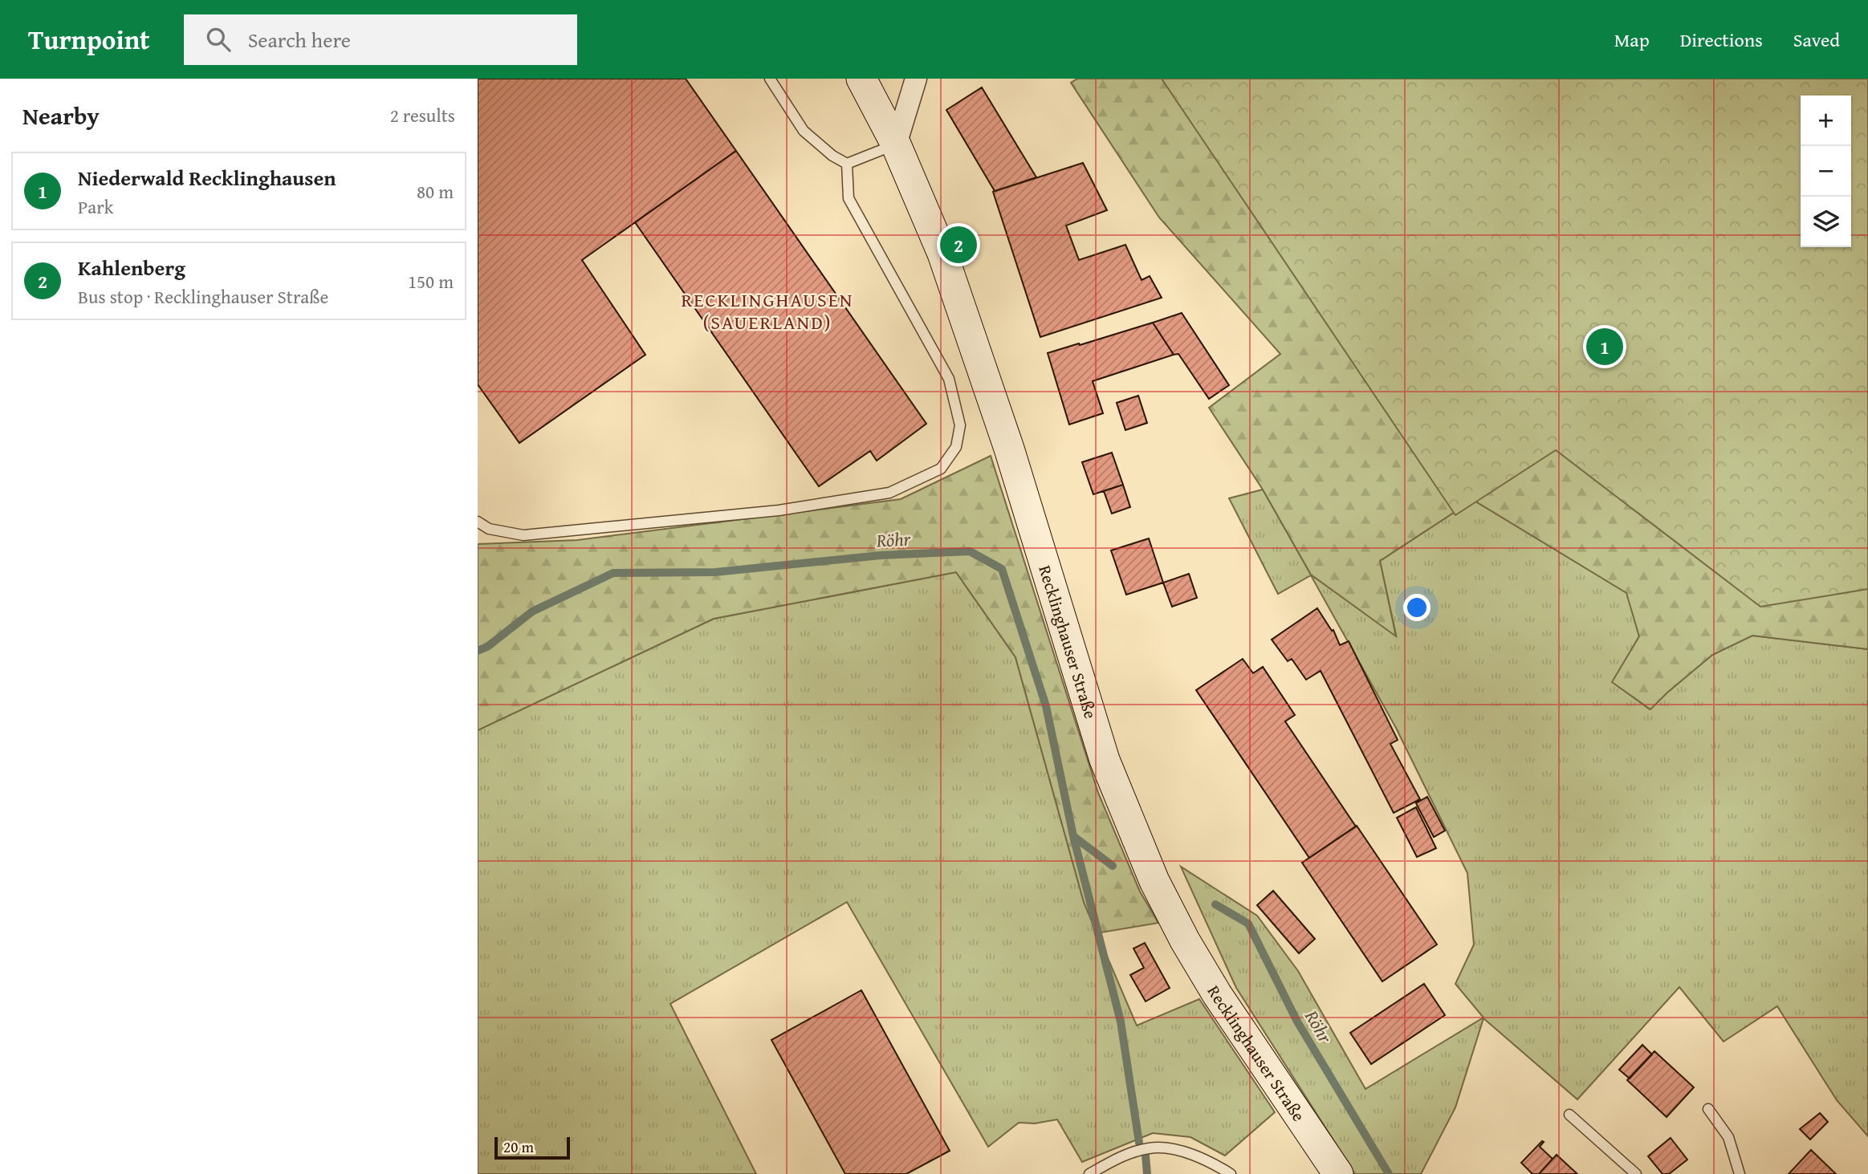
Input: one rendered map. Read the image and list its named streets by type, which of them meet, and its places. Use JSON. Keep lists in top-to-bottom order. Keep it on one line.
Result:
{"streets":{"main road":["Recklinghauser Straße"]},"districts":["RECKLINGHAUSEN (SAUERLAND)"],"water":["Röhr"],"scale_bar":"20 m","page":{"header":"Turnpoint","search":"Search here","nav":["Map","Directions","Saved"],"heading":["Nearby","2 results"],"map_buttons":["+","−"],"list":[{"mark":"1","name":"Niederwald Recklinghausen","note":"Park","value":"80 m"},{"mark":"2","name":"Kahlenberg","note":"Bus stop · Recklinghauser Straße","value":"150 m"}],"pins":["2","1"],"scale":"20 m"}}
